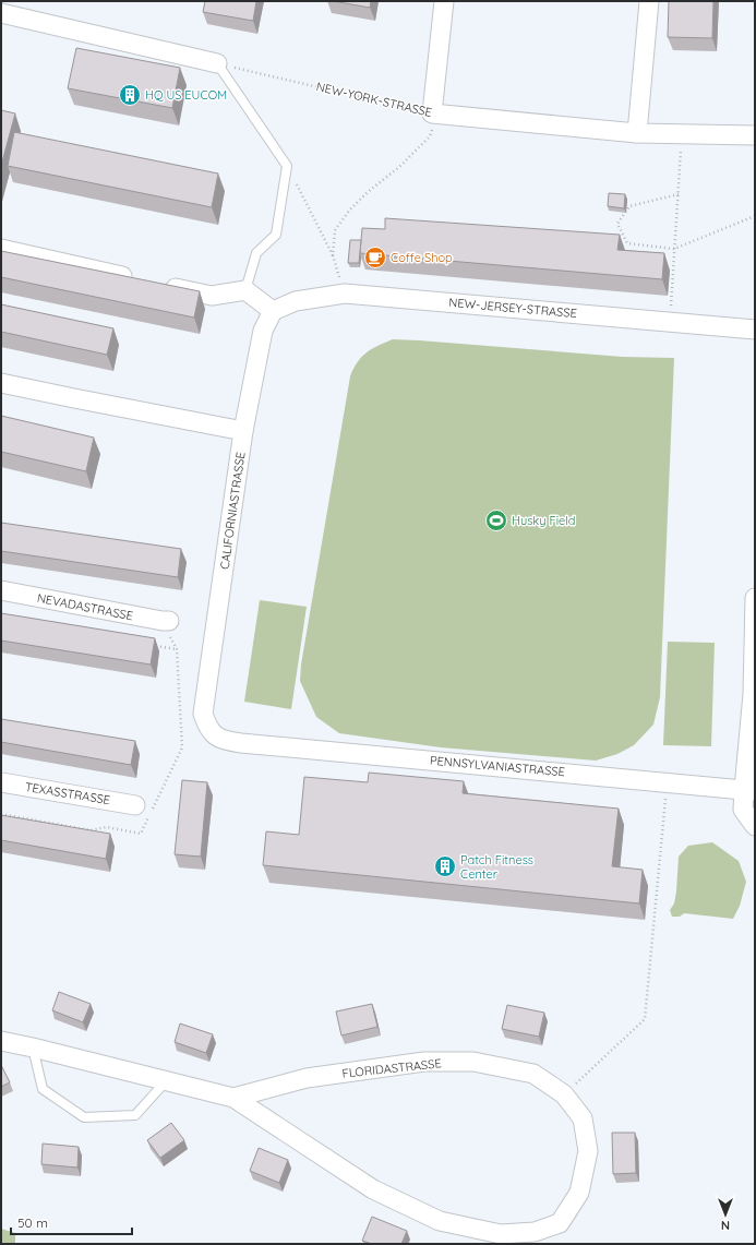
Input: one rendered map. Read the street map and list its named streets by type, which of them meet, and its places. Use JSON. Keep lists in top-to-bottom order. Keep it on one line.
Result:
{"streets":{"street":["NEW-YORK-STRASSE","NEW-JERSEY-STRASSE","CALIFORNIASTRASSE","NEVADASTRASSE","PENNSYLVANIASTRASSE","TEXASSTRASSE","FLORIDASTRASSE"]},"crossings":[["NEW-JERSEY-STRASSE","CALIFORNIASTRASSE"],["CALIFORNIASTRASSE","PENNSYLVANIASTRASSE"]],"places":{"building":["HQ US EUCOM","Patch Fitness Center"],"cafe":["Coffe Shop"],"sports":["Husky Field"]},"scale_bar":"50 m","north":"bottom"}
